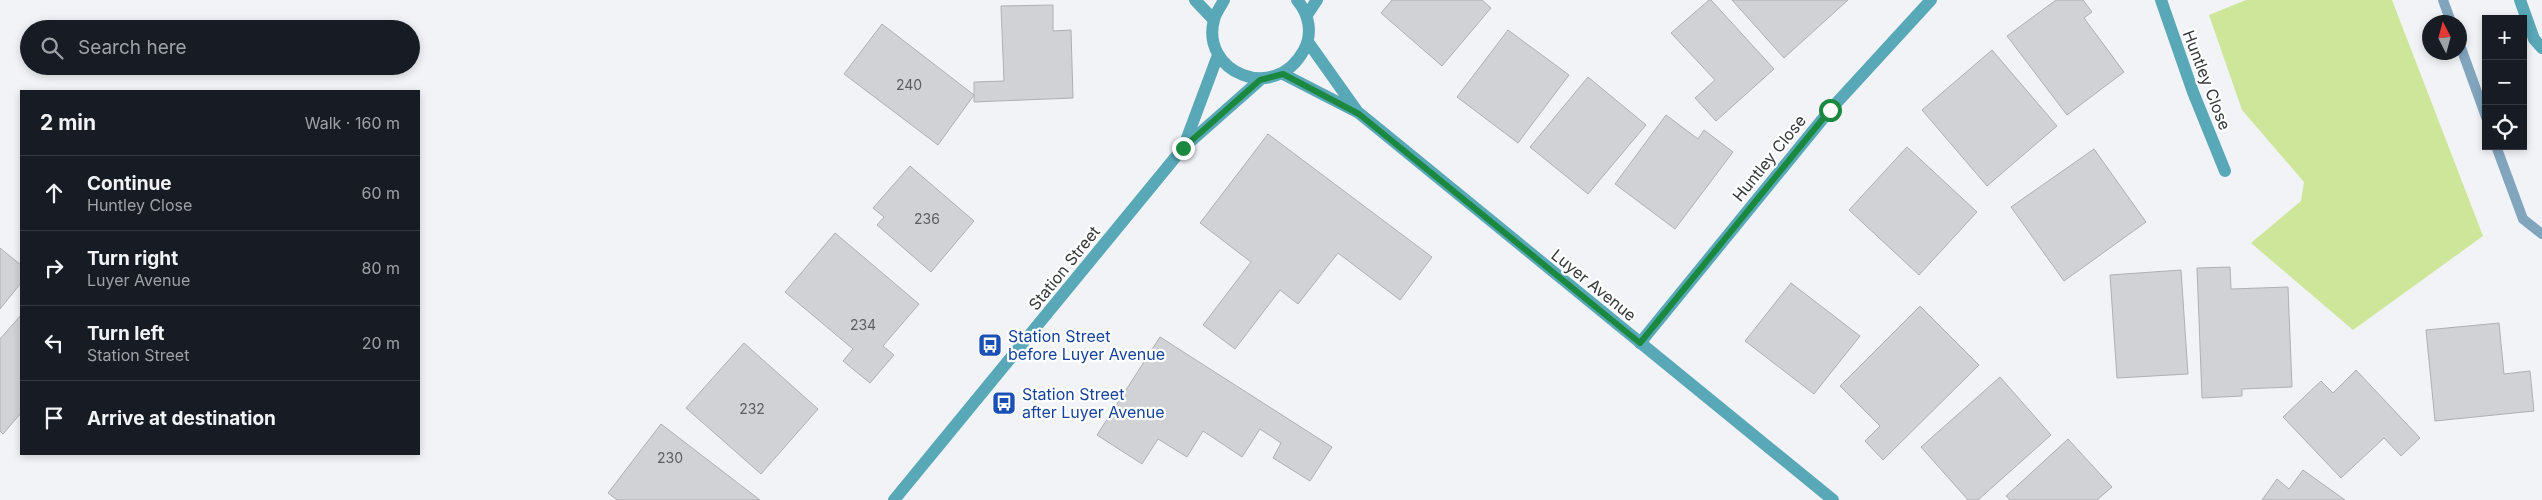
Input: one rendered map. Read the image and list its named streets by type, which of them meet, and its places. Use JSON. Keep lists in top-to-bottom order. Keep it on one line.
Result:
{"streets":{"street":["Huntley Close","Station Street","Luyer Avenue"]},"crossings":[["Huntley Close","Luyer Avenue"]],"places":{"bus stop":["Station Street before Luyer Avenue","Station Street after Luyer Avenue"]},"house_numbers":["240","236","234","232","230"],"north":"top","page":{"map_buttons":["+","−"],"search":"Search here","heading":["2 min","Walk · 160 m"],"list":[["Continue","Huntley Close","60 m"],["Turn right","Luyer Avenue","80 m"],["Turn left","Station Street","20 m"],"Arrive at destination"]}}
